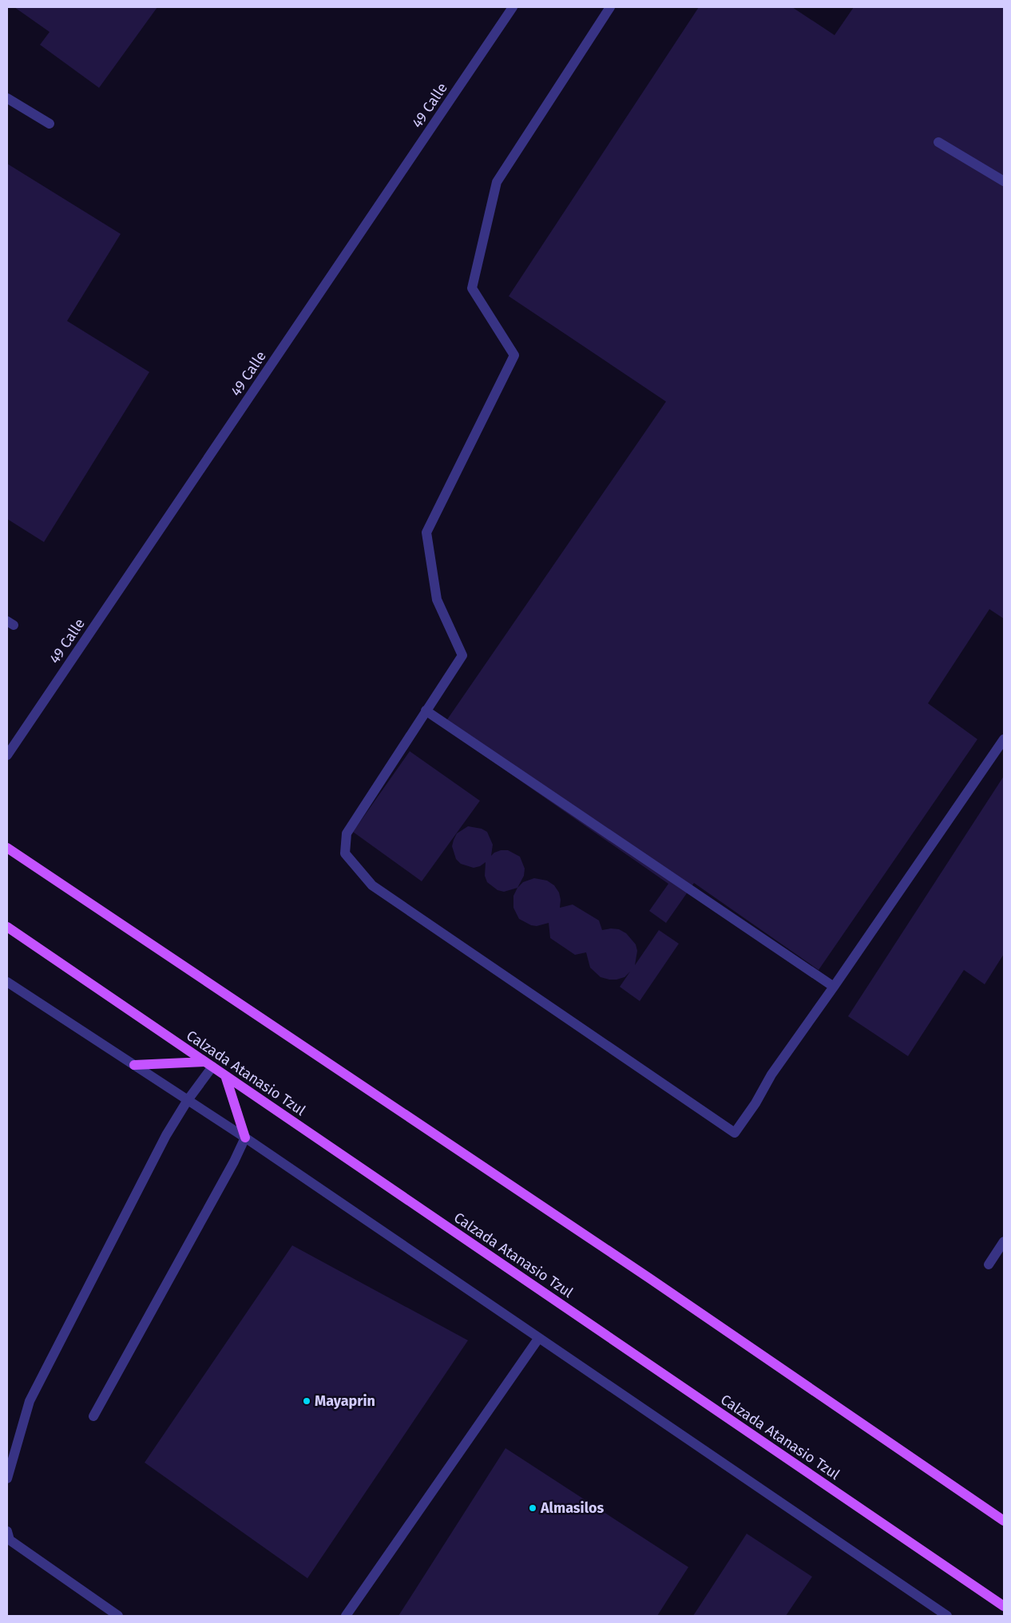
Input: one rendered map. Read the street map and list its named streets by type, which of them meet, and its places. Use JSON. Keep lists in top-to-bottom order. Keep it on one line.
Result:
{"streets":{"main road":["Calzada Atanasio Tzul"],"street":["49 Calle"]},"places":["Mayaprin","Almasilos"]}
